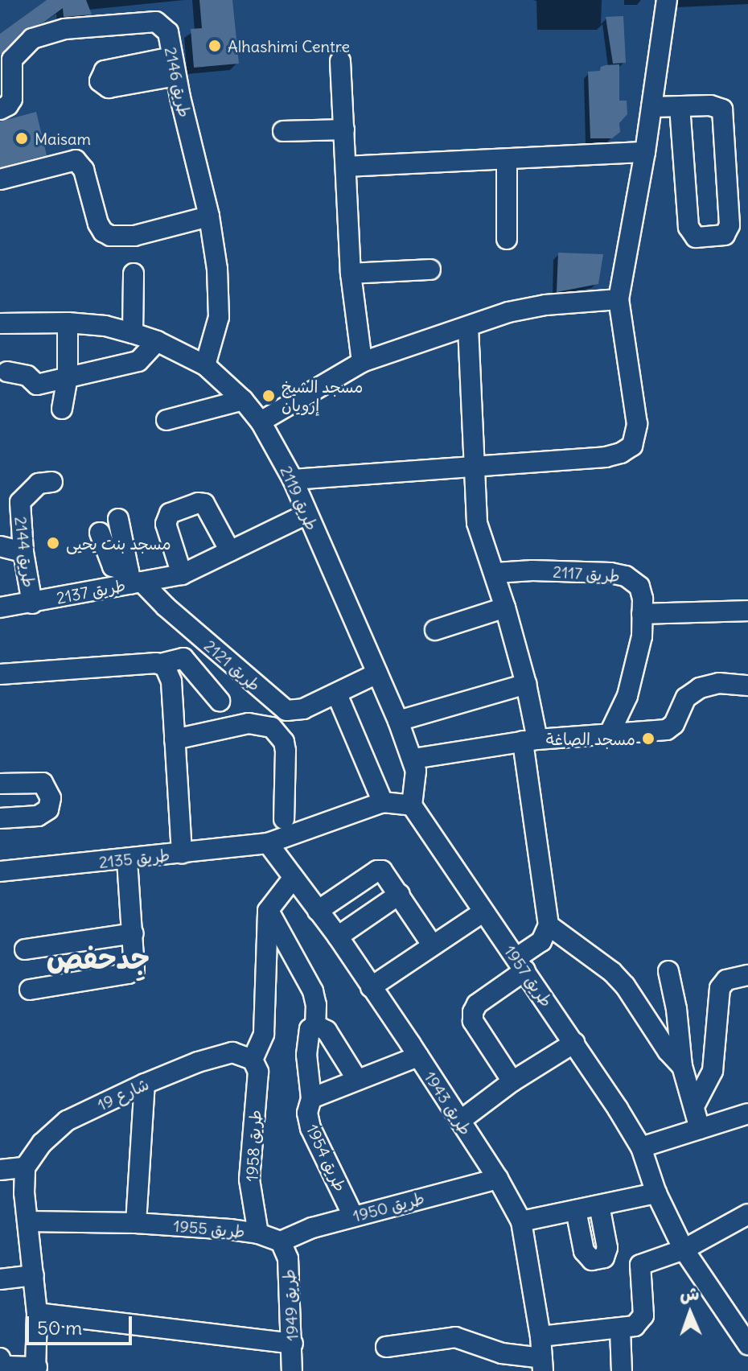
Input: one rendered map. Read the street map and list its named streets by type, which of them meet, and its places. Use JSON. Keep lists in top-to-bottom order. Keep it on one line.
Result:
{"streets":{"street":["طريق 2146","طريق 2119","طريق 2144","طريق 2117","طريق 2137","طريق 2121","طريق 2135","طريق 1957","شارع 19","طريق 1943","طريق 1958","طريق 1954","طريق 1950","طريق 1955","طريق 1949"]},"crossings":[["طريق 2146","طريق 2119"],["طريق 2119","طريق 2137"],["طريق 2119","طريق 2121"],["طريق 2119","طريق 1957"],["طريق 2144","طريق 2137"],["طريق 2137","طريق 2121"],["طريق 2135","طريق 1943"],["شارع 19","طريق 1958"],["طريق 1943","طريق 1950"],["طريق 1958","طريق 1955"],["طريق 1954","طريق 1950"],["طريق 1950","طريق 1955"],["طريق 1950","طريق 1949"],["طريق 1955","طريق 1949"]],"districts":["جِدحفص"],"places":["Alhashimi Centre","Maisam","مسجد الشيخ إرويان","مسجد بنت يحيى","مسجد الصاغة"],"scale_bar":"50 m","north":"top"}
